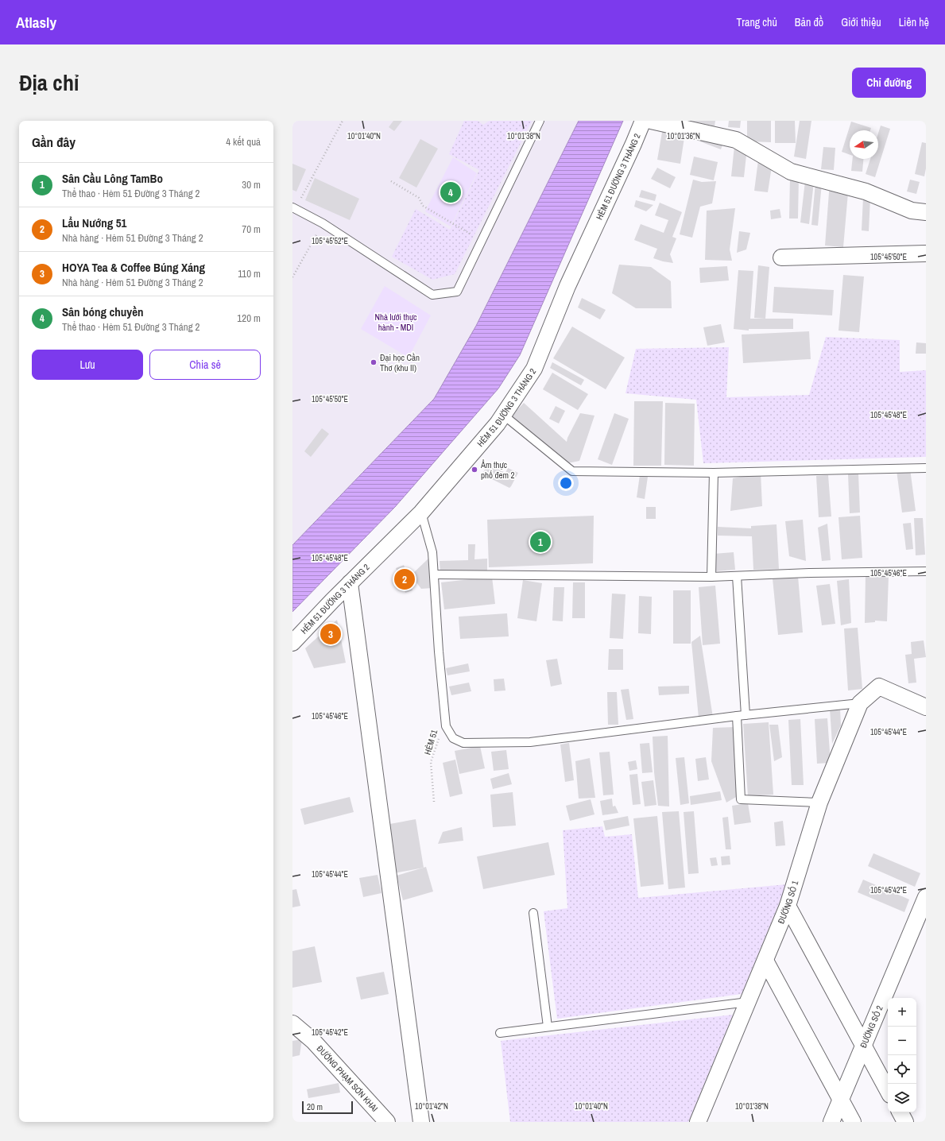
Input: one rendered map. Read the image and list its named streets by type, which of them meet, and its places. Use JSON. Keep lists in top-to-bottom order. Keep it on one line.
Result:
{"streets":{"street":["HẺM 51 ĐƯỜNG 3 THÁNG 2","ĐƯỜNG SỐ 1","ĐƯỜNG SỐ 2","ĐƯỜNG PHẠM SƠN KHAI"],"path":["HẺM 51"]},"parks":["Nhà lưới thực hành - MDI"],"places":["Đại học Cần Thơ (khu II)","Ẩm thực phố đem 2"],"scale_bar":"20 m","north":"left","page":{"header":"Atlasly","nav":["Trang chủ","Bản đồ","Giới thiệu","Liên hệ"],"title":"Địa chỉ","buttons":["Chỉ đường",["Lưu","Chia sẻ"]],"heading":["Gần đây","4 kết quả"],"list":[{"mark":"1","name":"Sân Cầu Lông TamBo","note":"Thể thao · Hẻm 51 Đường 3 Tháng 2","value":"30 m"},{"mark":"2","name":"Lẩu Nướng 51","note":"Nhà hàng · Hẻm 51 Đường 3 Tháng 2","value":"70 m"},{"mark":"3","name":"HOYA Tea & Coffee Búng Xáng","note":"Nhà hàng · Hẻm 51 Đường 3 Tháng 2","value":"110 m"},{"mark":"4","name":"Sân bóng chuyền","note":"Thể thao · Hẻm 51 Đường 3 Tháng 2","value":"120 m"}],"pins":["4","1","2","3"],"map_buttons":["+","−"],"scale":"20 m"},"coordinates":["10°01'40\"N","10°01'38\"N","10°01'36\"N","105°45'52\"E","105°45'50\"E","105°45'48\"E","105°45'46\"E","105°45'44\"E","105°45'42\"E","10°01'42\"N"]}
